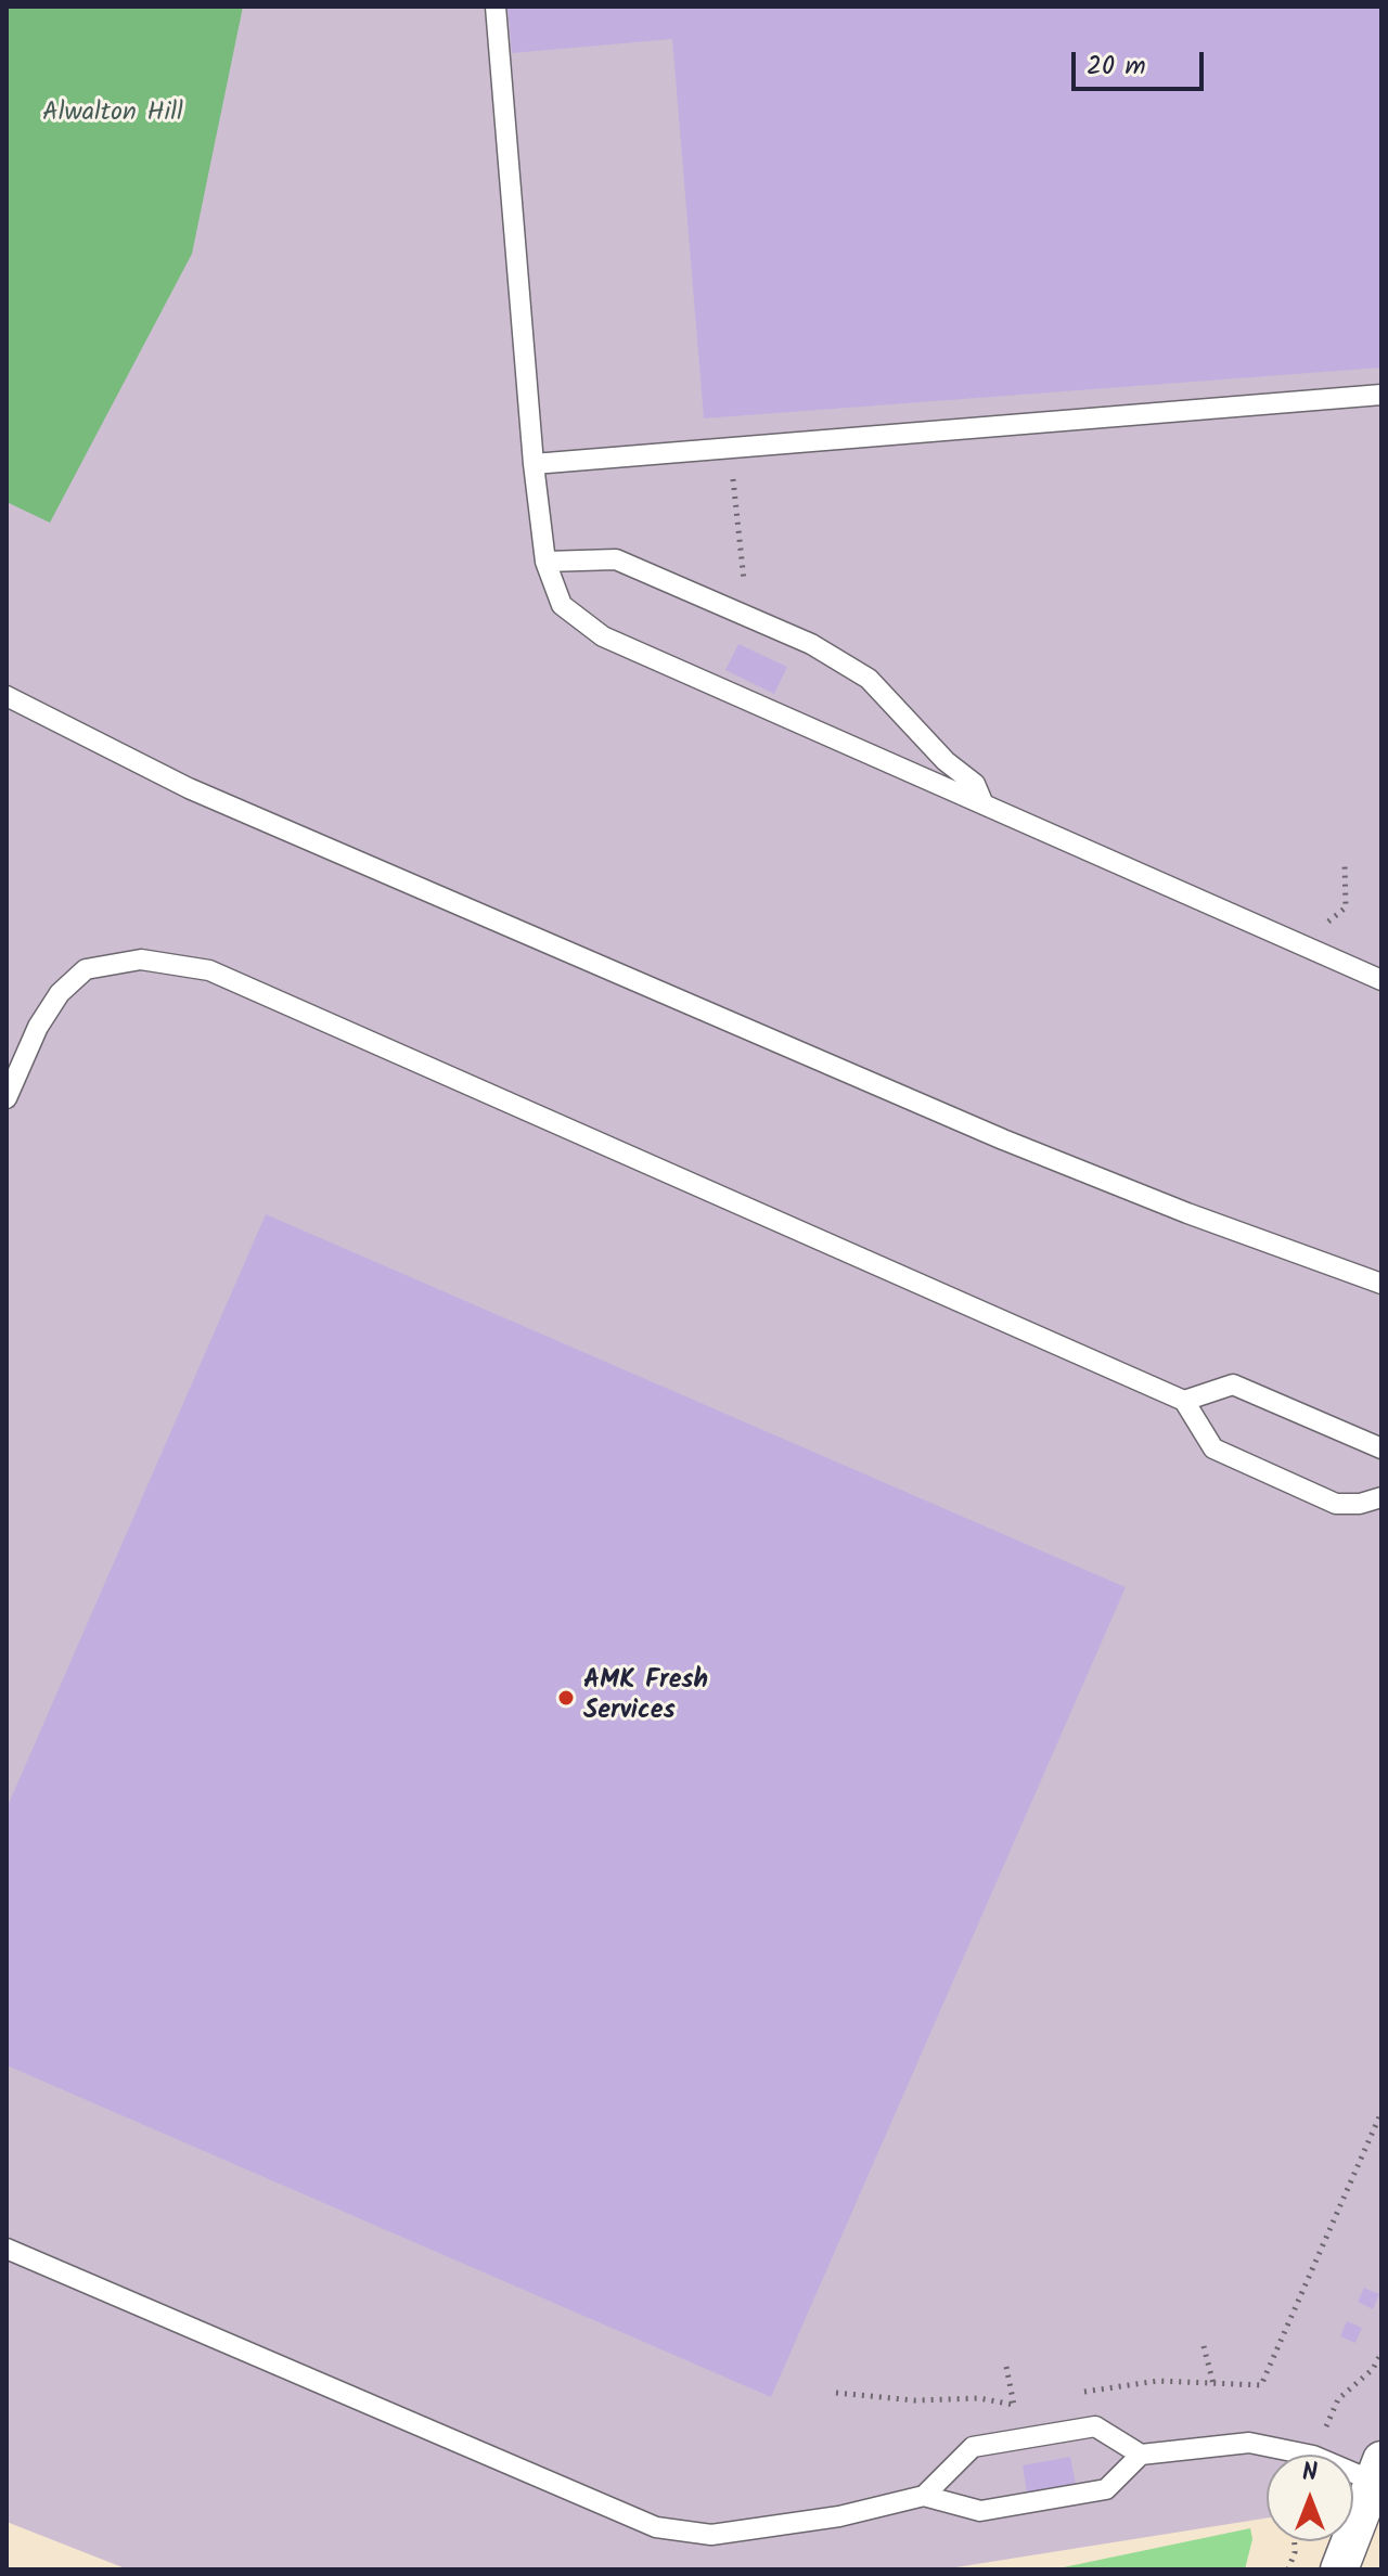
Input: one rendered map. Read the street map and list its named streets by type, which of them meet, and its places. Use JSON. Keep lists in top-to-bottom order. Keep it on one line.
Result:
{"parks":["Alwalton Hill"],"places":["AMK Fresh Services"],"scale_bar":"20 m","north":"top"}
